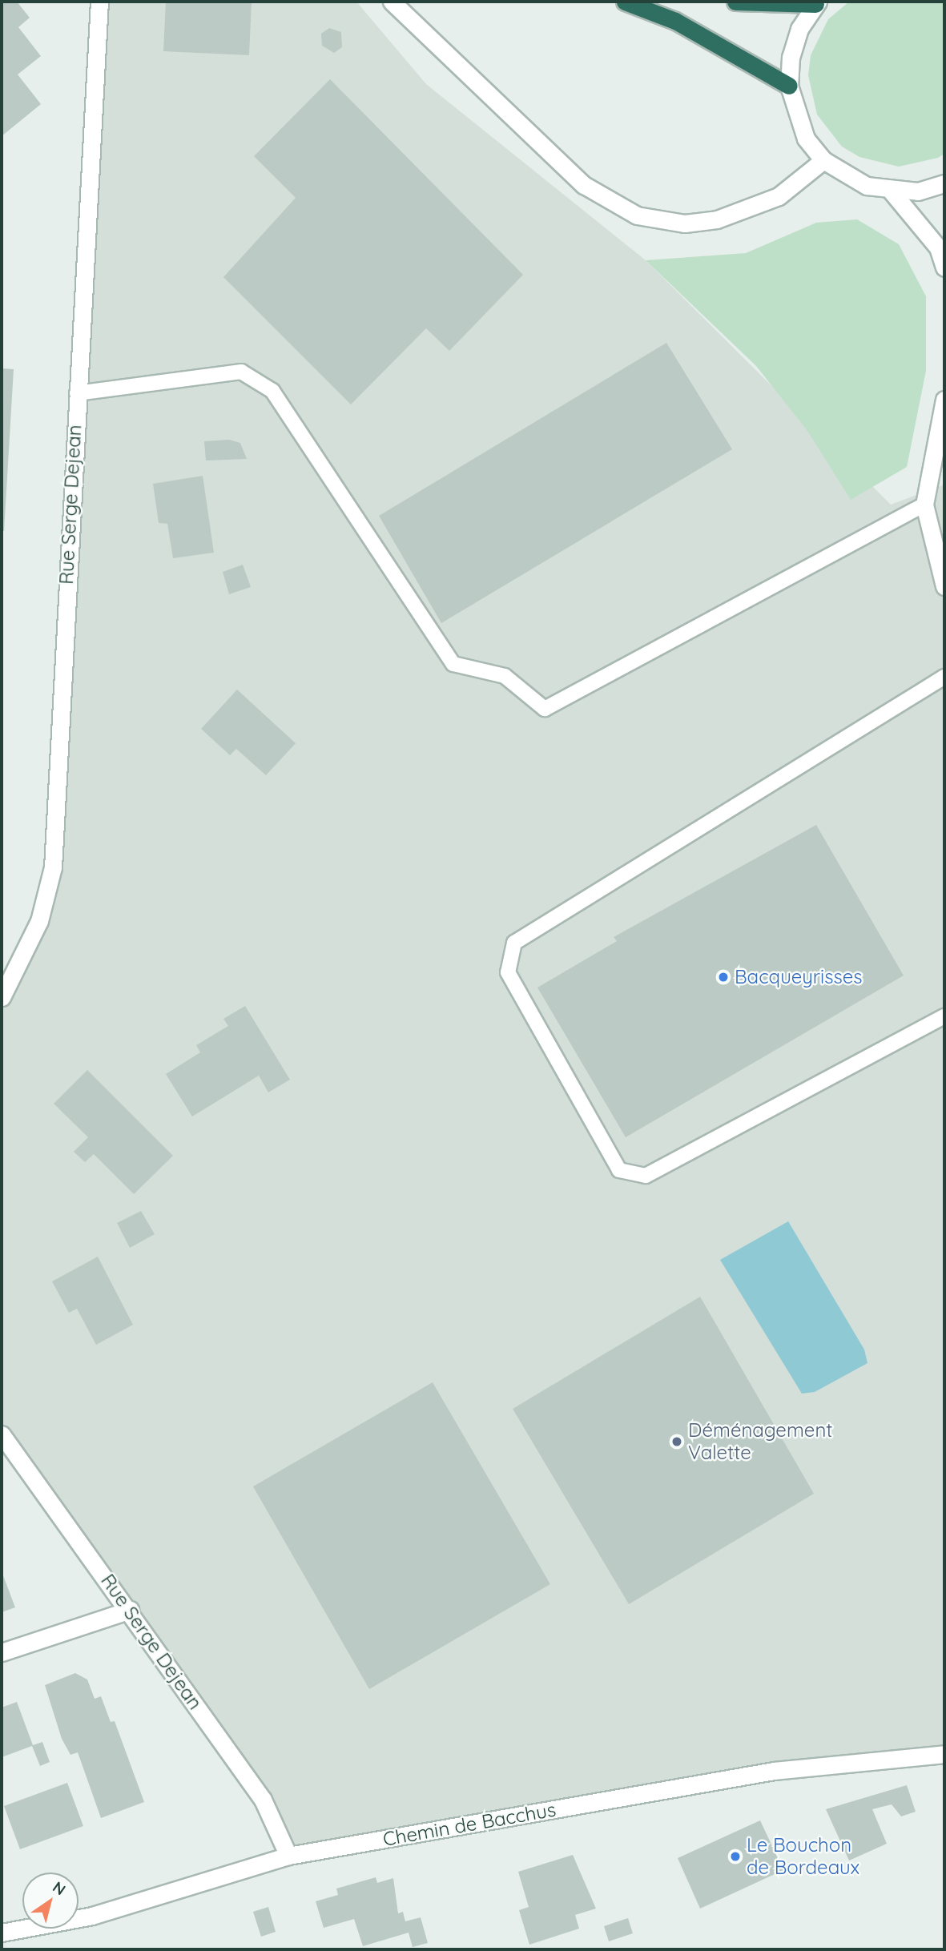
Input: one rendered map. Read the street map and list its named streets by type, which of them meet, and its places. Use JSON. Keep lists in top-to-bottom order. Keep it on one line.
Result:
{"streets":{"street":["Rue Serge Dejean","Chemin de Bacchus"]},"crossings":[["Rue Serge Dejean","Chemin de Bacchus"]],"places":["Bacqueyrisses","Déménagement Valette","Le Bouchon de Bordeaux"],"north":"top right"}
